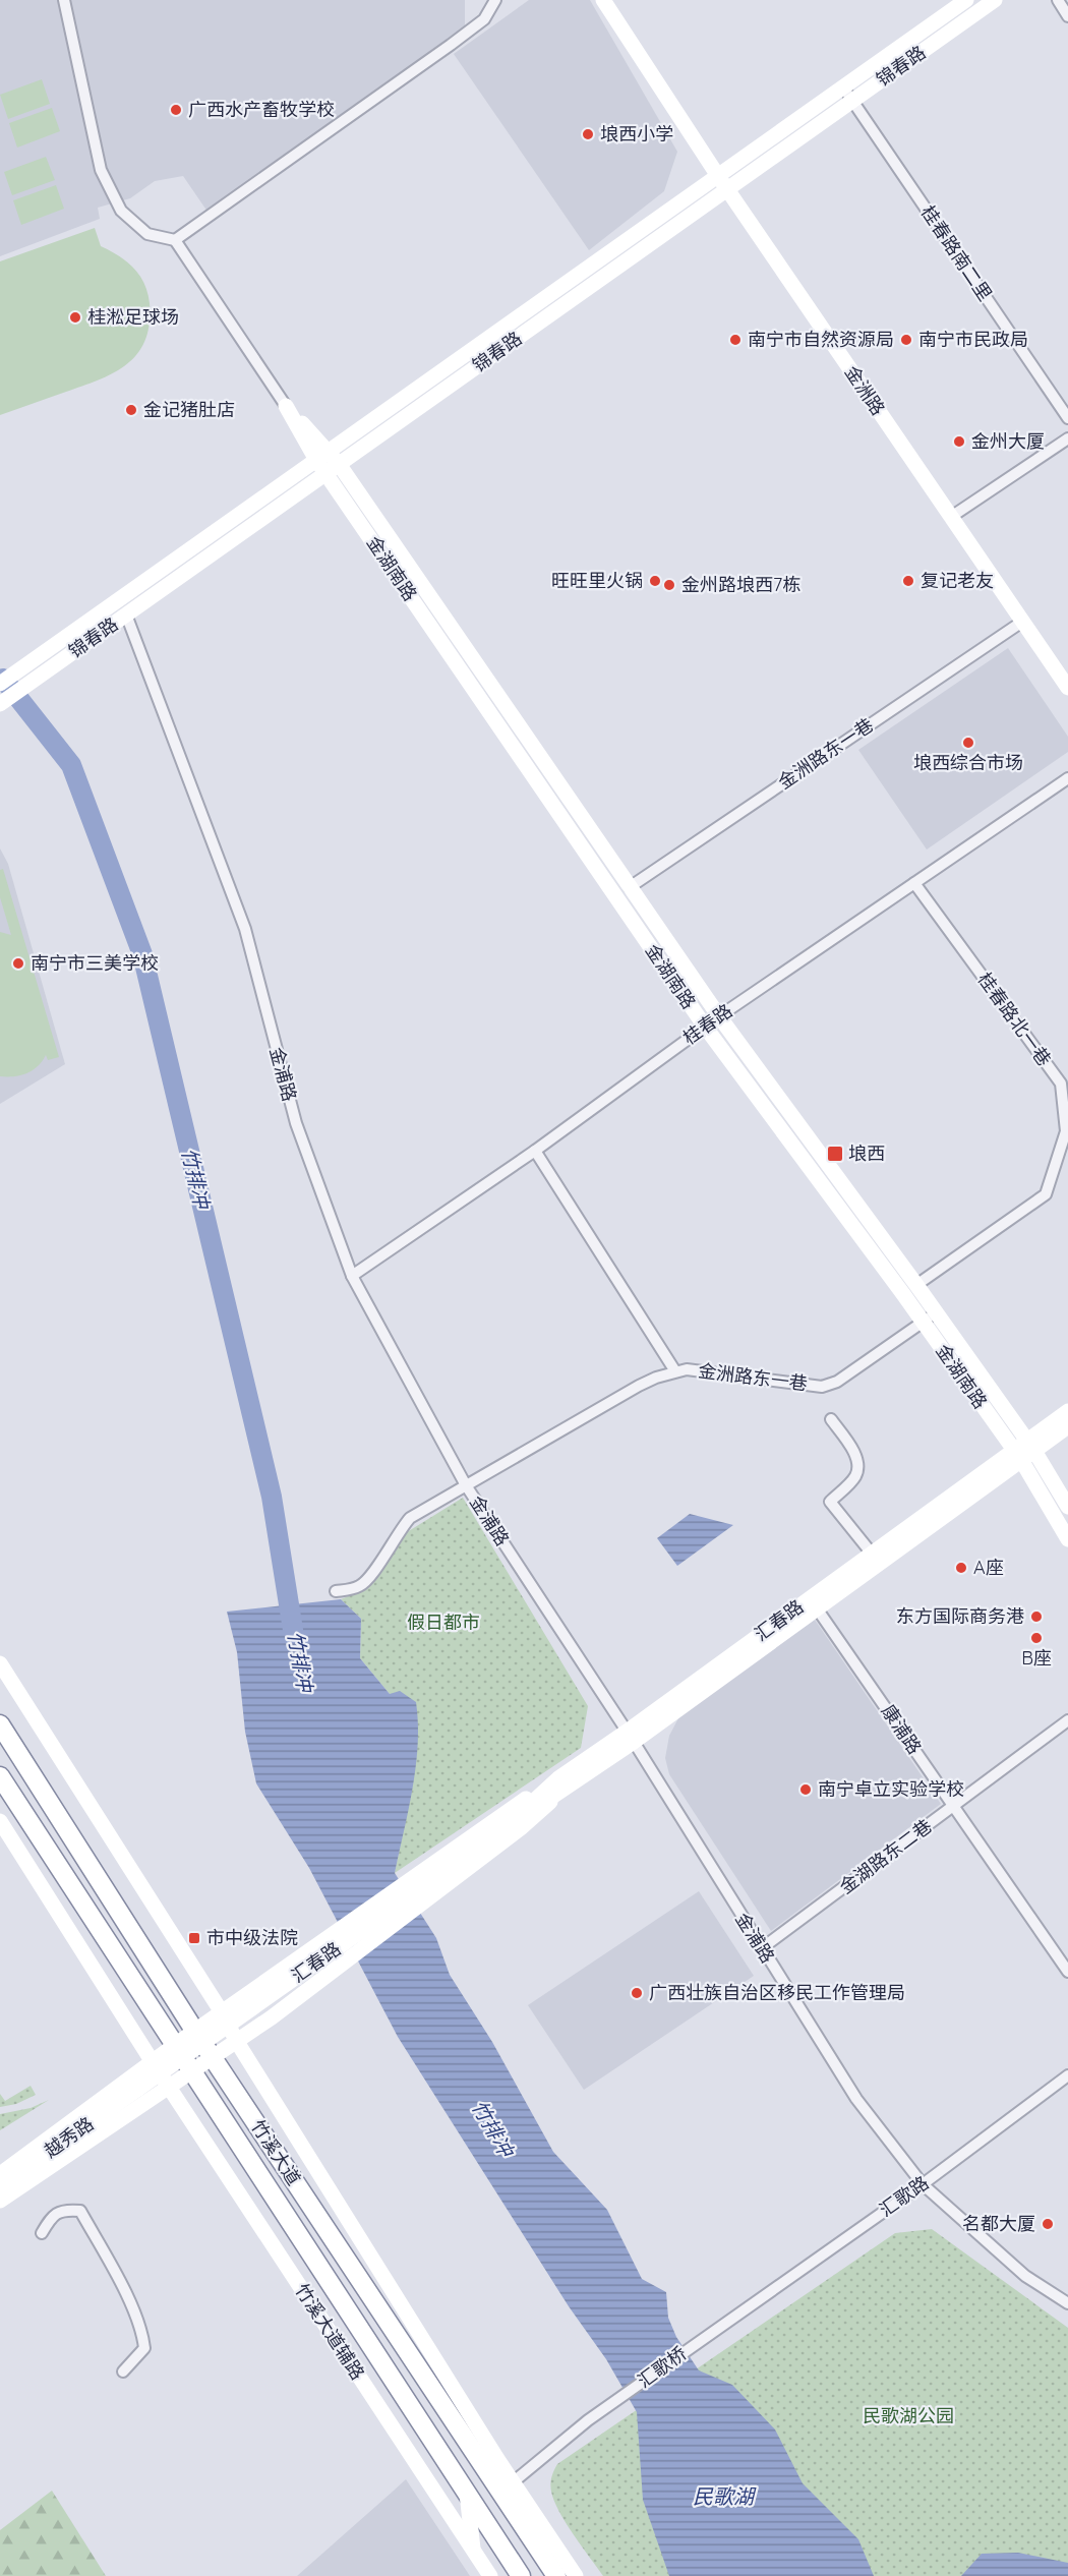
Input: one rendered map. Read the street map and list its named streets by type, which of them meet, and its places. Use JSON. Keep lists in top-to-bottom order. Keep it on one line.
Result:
{"streets":{"highway":["竹溪大道"],"main road":["锦春路","金洲路","金湖南路","汇春路","越秀路","竹溪大道辅路"],"street":["桂春路南二里","金洲路东一巷","桂春路北一巷","桂春路","金浦路","康浦路","金湖路东二巷","汇歌路","汇歌桥"]},"crossings":[["锦春路","桂春路南二里"],["锦春路","金洲路"],["锦春路","金湖南路"],["锦春路","金浦路"],["金洲路","金洲路东一巷"],["金湖南路","金洲路东一巷"],["金湖南路","桂春路北一巷"],["金湖南路","桂春路"],["金湖南路","汇春路"],["金洲路东一巷","金浦路"],["桂春路北一巷","桂春路"],["桂春路","金浦路"],["金浦路","汇春路"],["金浦路","金湖路东二巷"],["金浦路","汇歌路"],["汇春路","康浦路"],["汇春路","越秀路"],["康浦路","金湖路东二巷"],["汇歌路","汇歌桥"]],"water":["竹排冲","民歌湖"],"parks":["假日都市","民歌湖公园"],"places":{"other":["广西水产畜牧学校","埌西小学","桂淞足球场","南宁市自然资源局","南宁市民政局","金记猪肚店","金州大厦","旺旺里火锅","复记老友","金州路埌西7栋","埌西综合市场","南宁市三美学校","A座","东方国际商务港","B座","南宁卓立实验学校","广西壮族自治区移民工作管理局","名都大厦"],"transit":["埌西","市中级法院"]}}
